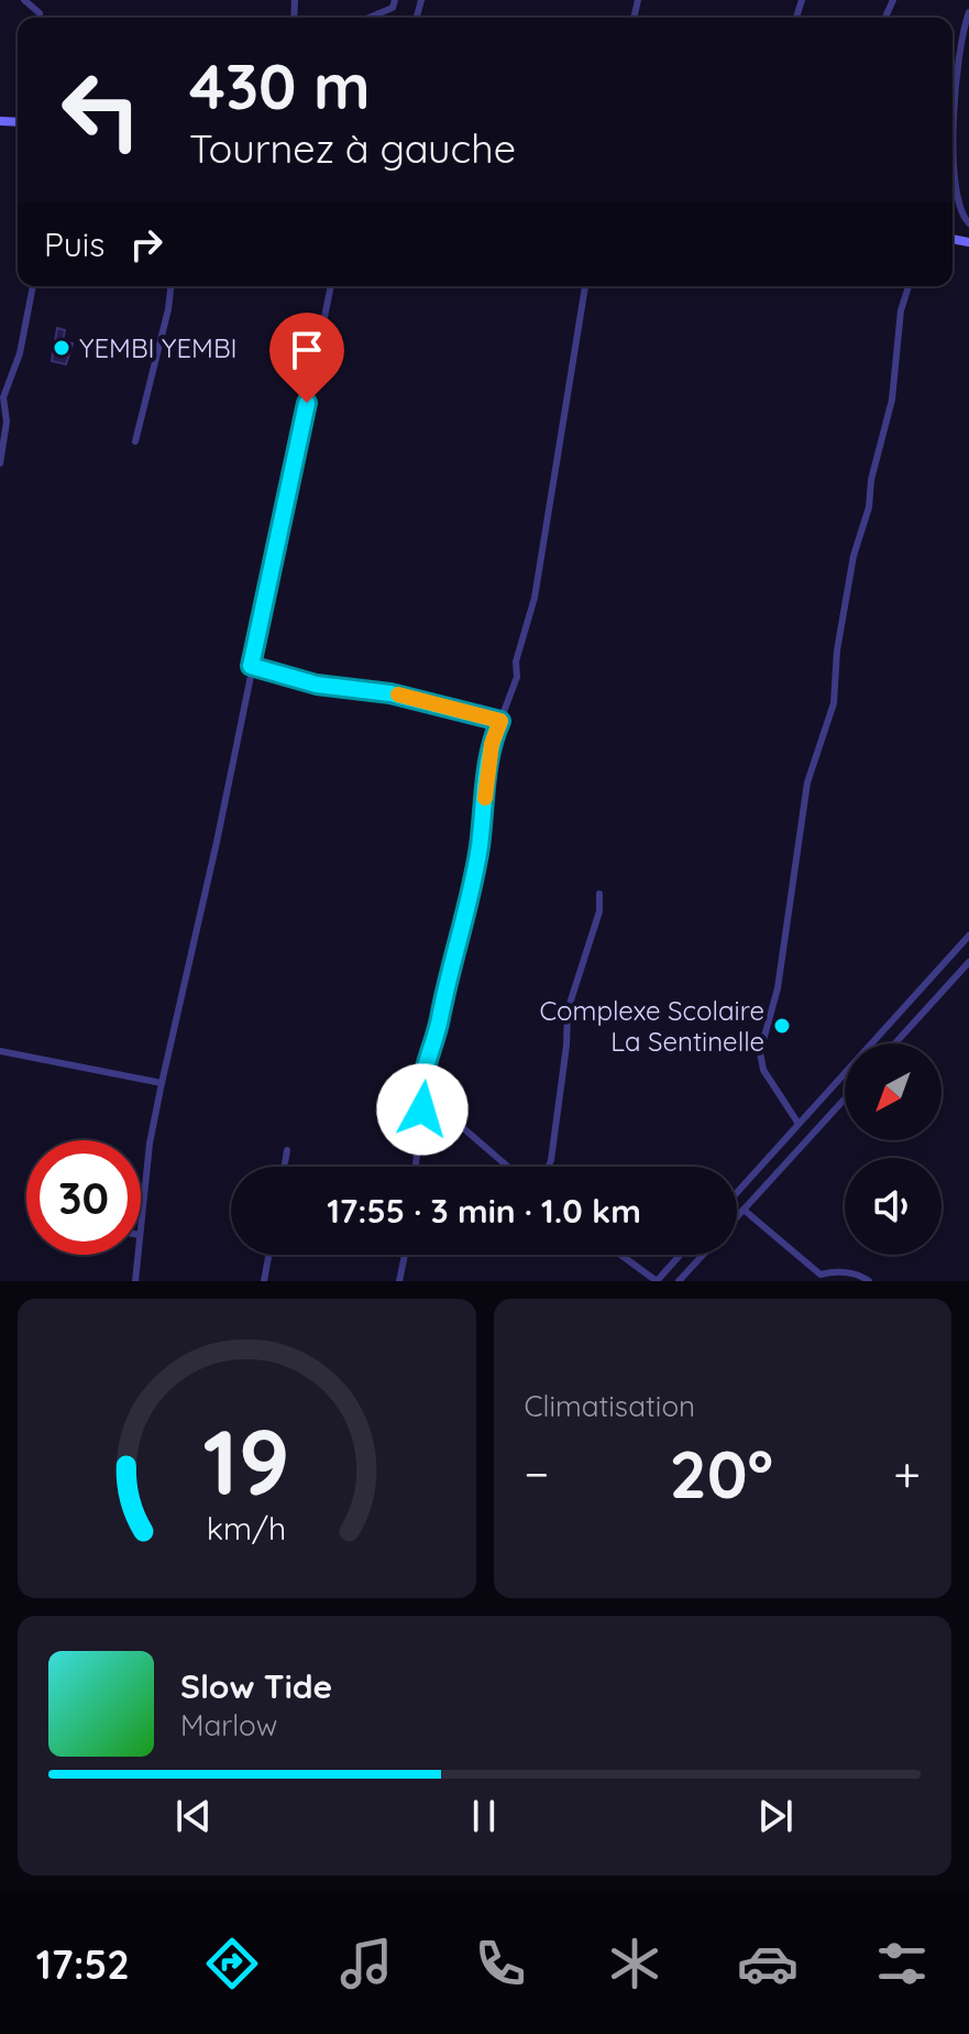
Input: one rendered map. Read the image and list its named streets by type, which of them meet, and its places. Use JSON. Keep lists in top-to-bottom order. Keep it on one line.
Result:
{"places":["YEMBI YEMBI","Complexe Scolaire La Sentinelle"],"north":"bottom left","page":{"turn":["430 m","Tournez à gauche"],"then":"Puis","limit":"30","trip":"17:55 · 3 min · 1.0 km","tile":"Climatisation","heat":["−","20°","+"],"song":["Slow Tide","Marlow"],"tabs":"17:52","gauge":["19","km/h"]}}
